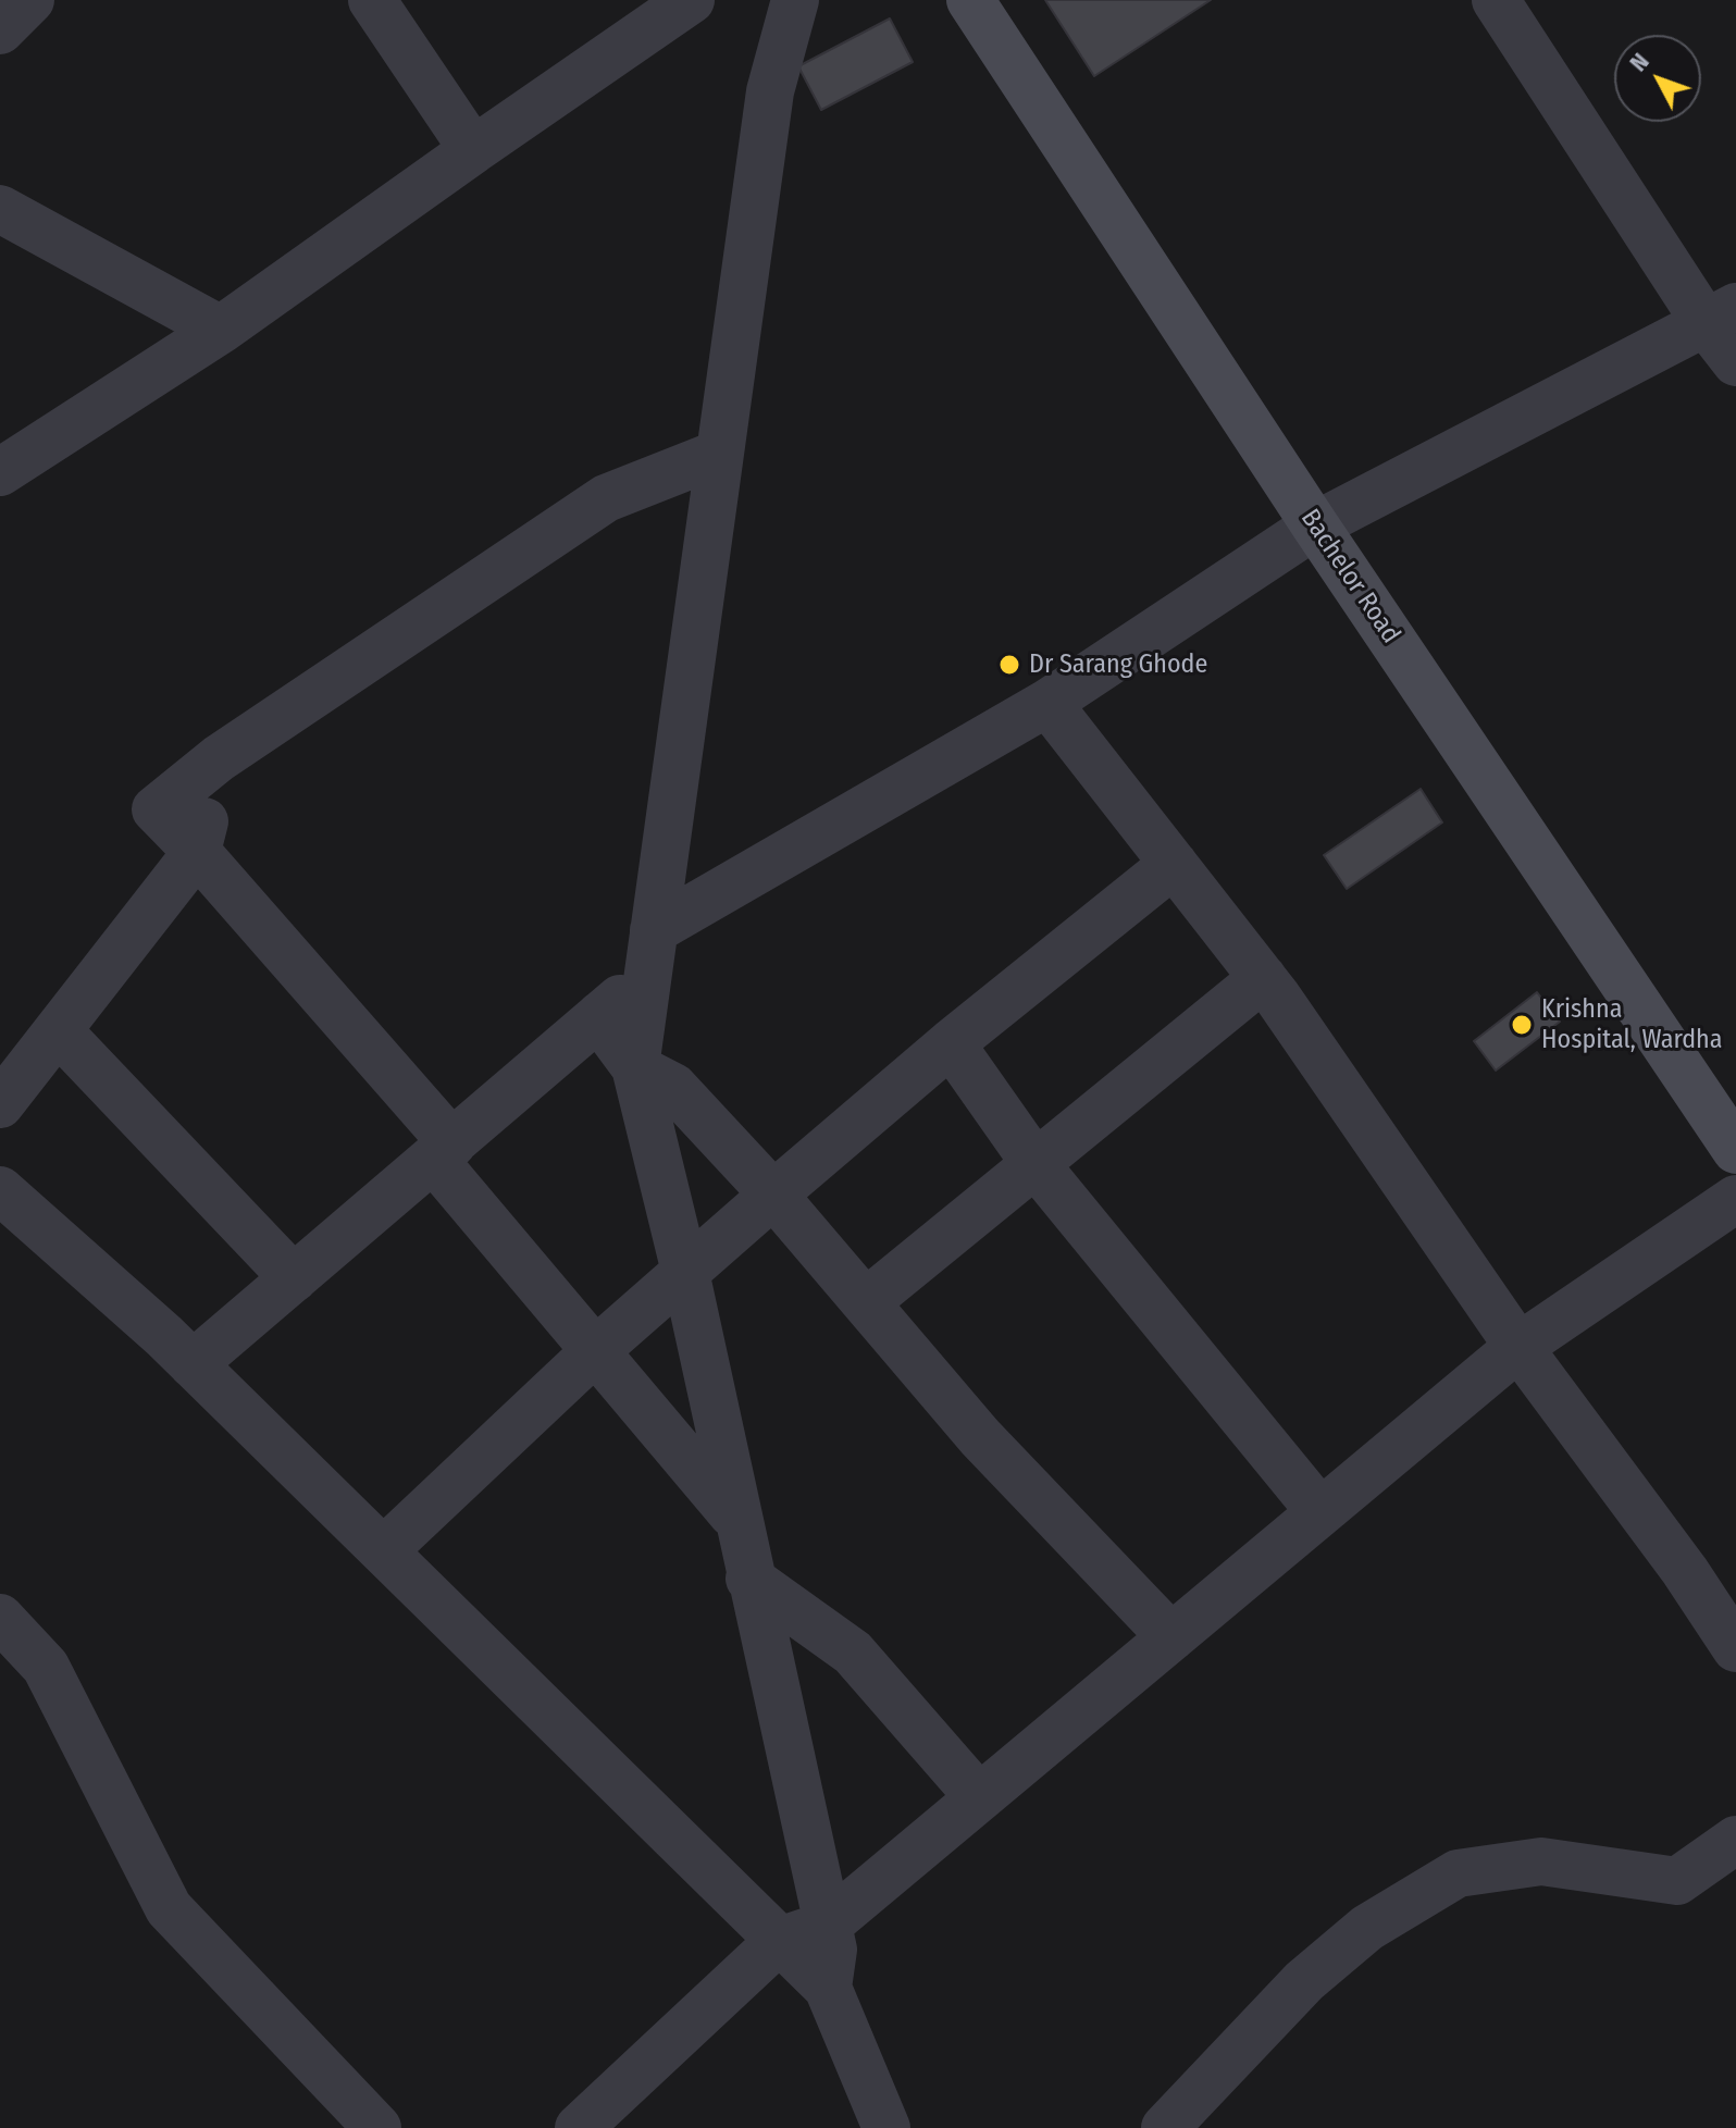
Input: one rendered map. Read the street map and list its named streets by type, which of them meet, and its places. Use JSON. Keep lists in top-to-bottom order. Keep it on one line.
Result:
{"streets":{"main road":["Bachelor Road"]},"places":["Dr Sarang Ghode","Krishna Hospital, Wardha"],"north":"top left"}
